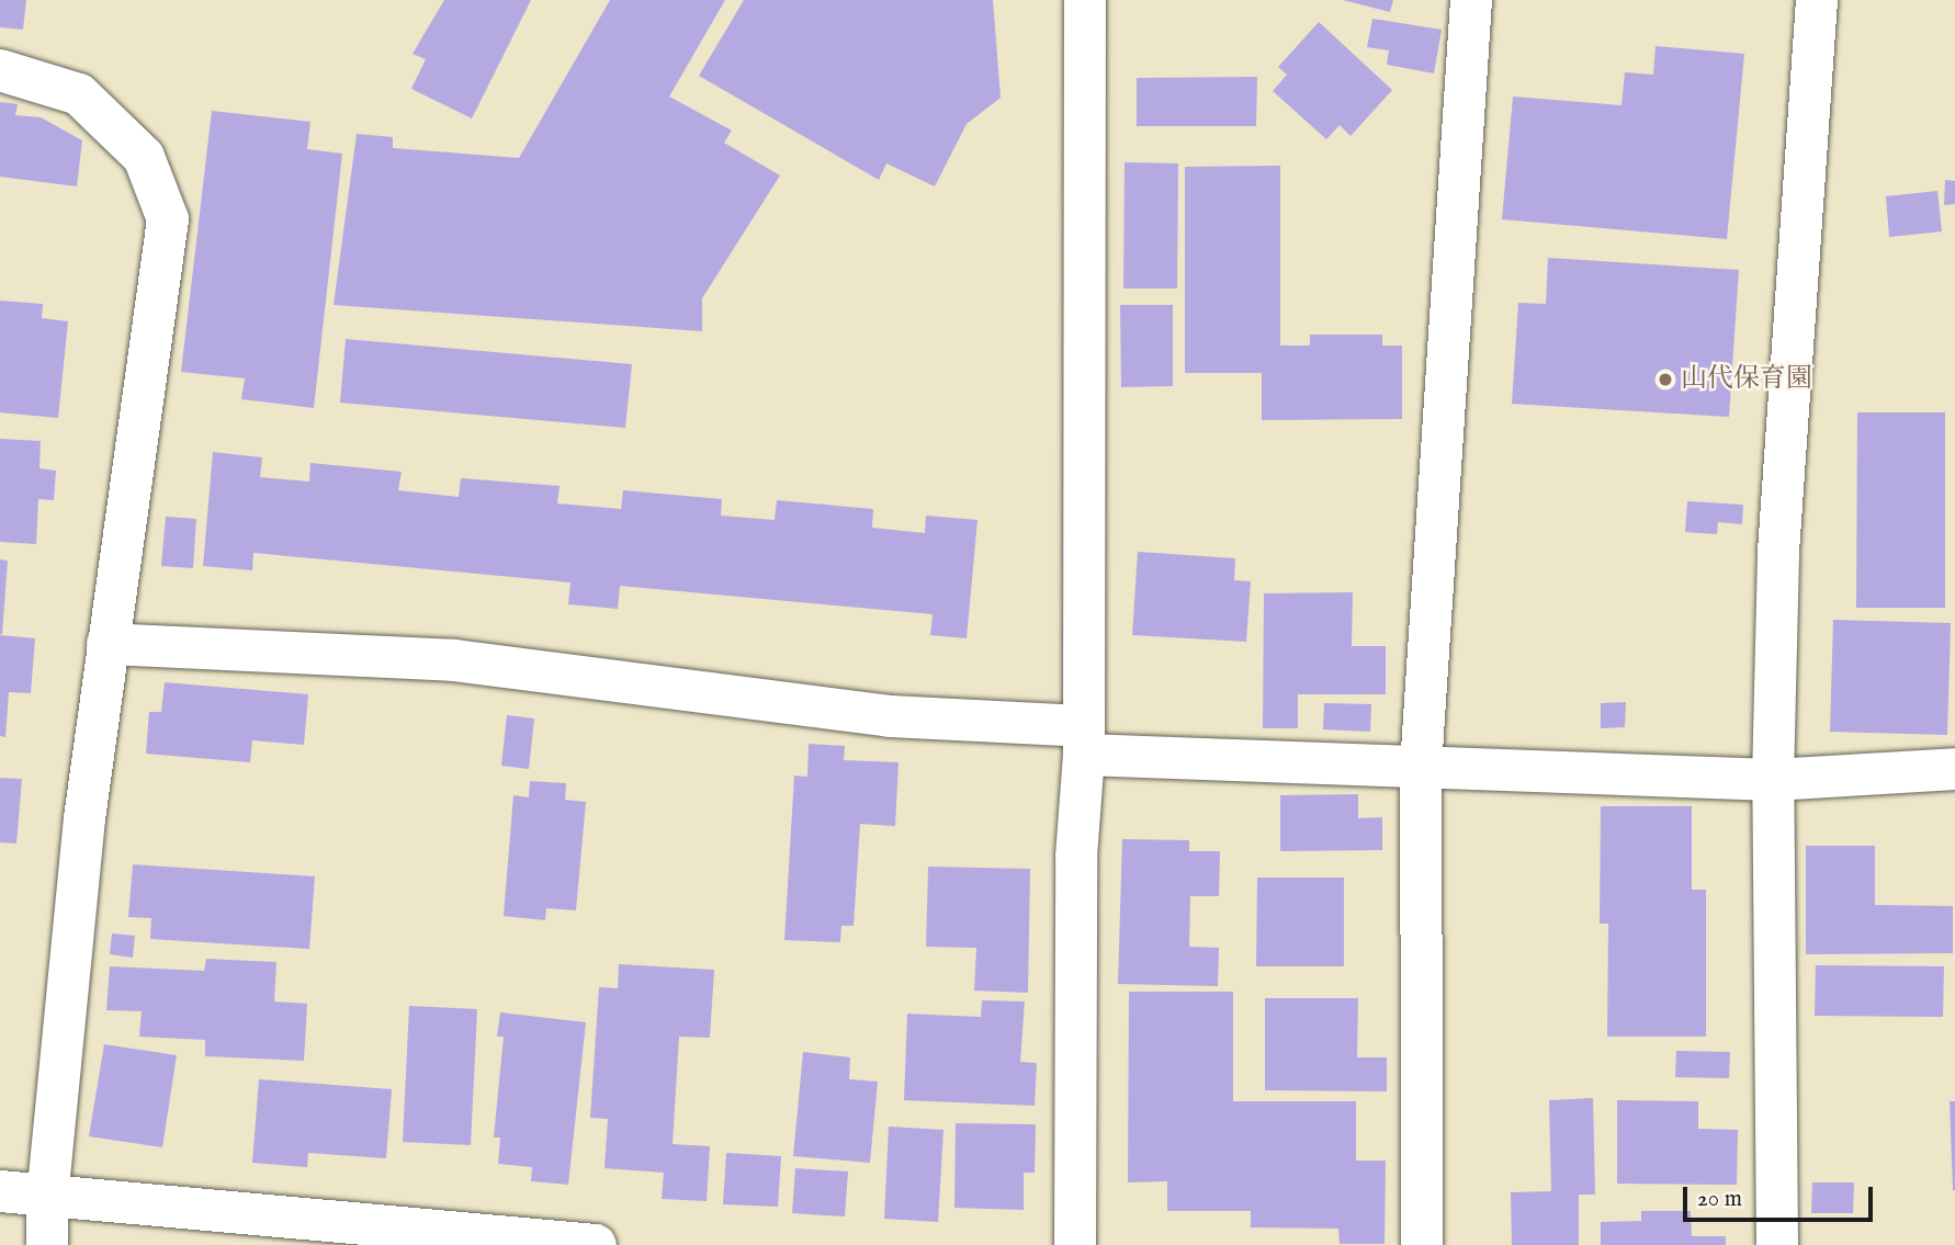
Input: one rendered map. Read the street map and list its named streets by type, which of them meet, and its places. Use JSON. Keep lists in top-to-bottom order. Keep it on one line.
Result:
{"places":["山代保育園"],"scale_bar":"20 m"}
